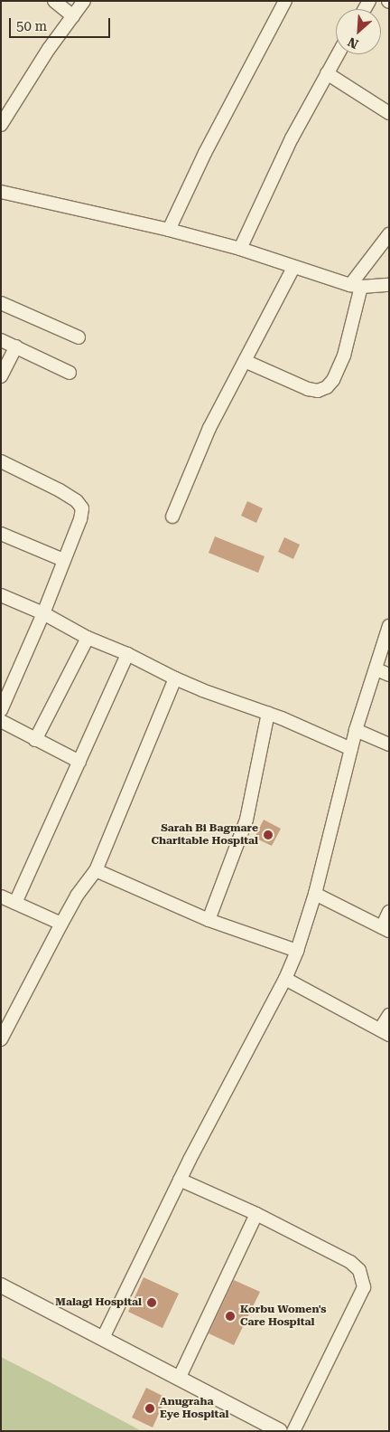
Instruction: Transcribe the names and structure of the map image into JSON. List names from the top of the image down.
{
  "places": [
    "Sarah Bi Bagmare Charitable Hospital",
    "Malagi Hospital",
    "Korbu Women's Care Hospital",
    "Anugraha Eye Hospital"
  ],
  "scale_bar": "50 m",
  "north": "bottom left"
}
